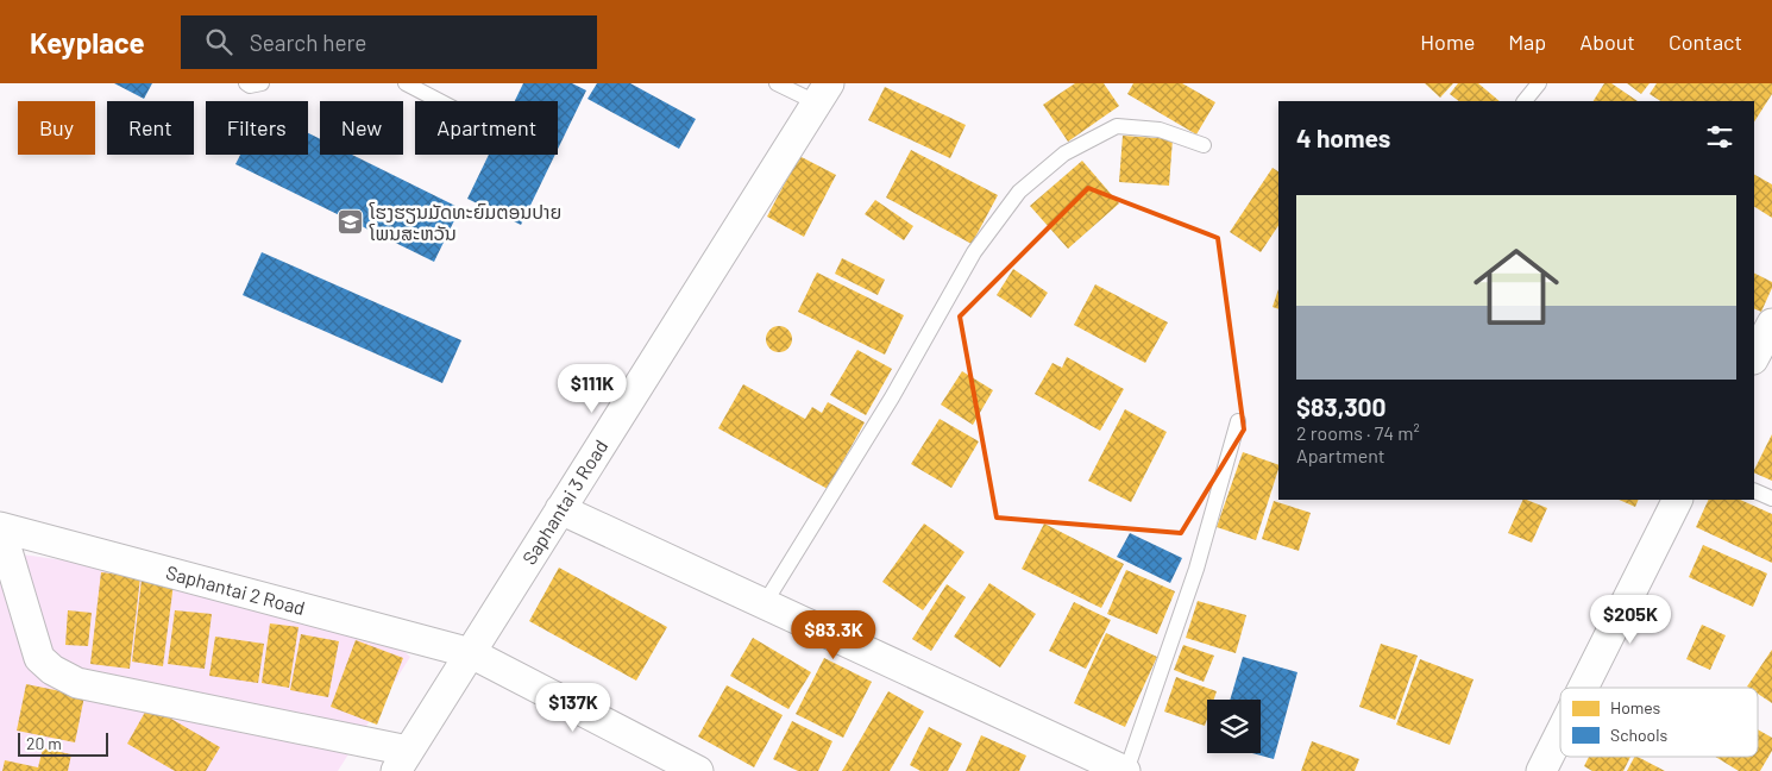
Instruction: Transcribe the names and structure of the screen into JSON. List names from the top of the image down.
{
  "streets": {
    "street": ["Saphantai 3 Road", "Saphantai 2 Road"]
  },
  "crossings": [
    ["Saphantai 3 Road", "Saphantai 2 Road"]
  ],
  "places": {
    "school or university": ["ໂຮງຮຽນມັດທະຍົມຕອນປາຍ ໂພນສະຫວັນ"]
  },
  "legend": ["Homes", "Schools"],
  "scale_bar": "20 m",
  "page": {
    "header": "Keyplace",
    "search": "Search here",
    "nav": [
      "Home",
      "Map",
      "About",
      "Contact"
    ],
    "chip": [
      "Buy",
      "Rent",
      "Filters",
      "New",
      "Apartment"
    ],
    "heading": "4 homes",
    "list": [
      {
        "name": "$83,300",
        "note": "2 rooms · 74 m² · Apartment"
      }
    ],
    "price": [
      "$111K",
      "$205K",
      "$83.3K",
      "$137K"
    ],
    "scale": "20 m"
  }
}
